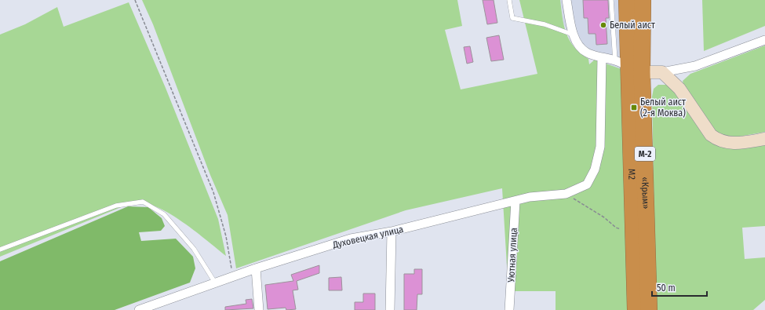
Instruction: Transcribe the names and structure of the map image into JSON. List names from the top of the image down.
{
  "streets": {
    "highway": ["М-2", "М2", "«Крым»"],
    "street": ["Духовецкая улица", "Уютная улица"]
  },
  "crossings": [
    ["М2", "«Крым»"],
    ["Духовецкая улица", "Уютная улица"]
  ],
  "places": {
    "other": ["Белый аист"],
    "transit": ["Белый аист (2-я Моква)"]
  },
  "scale_bar": "50 m"
}
